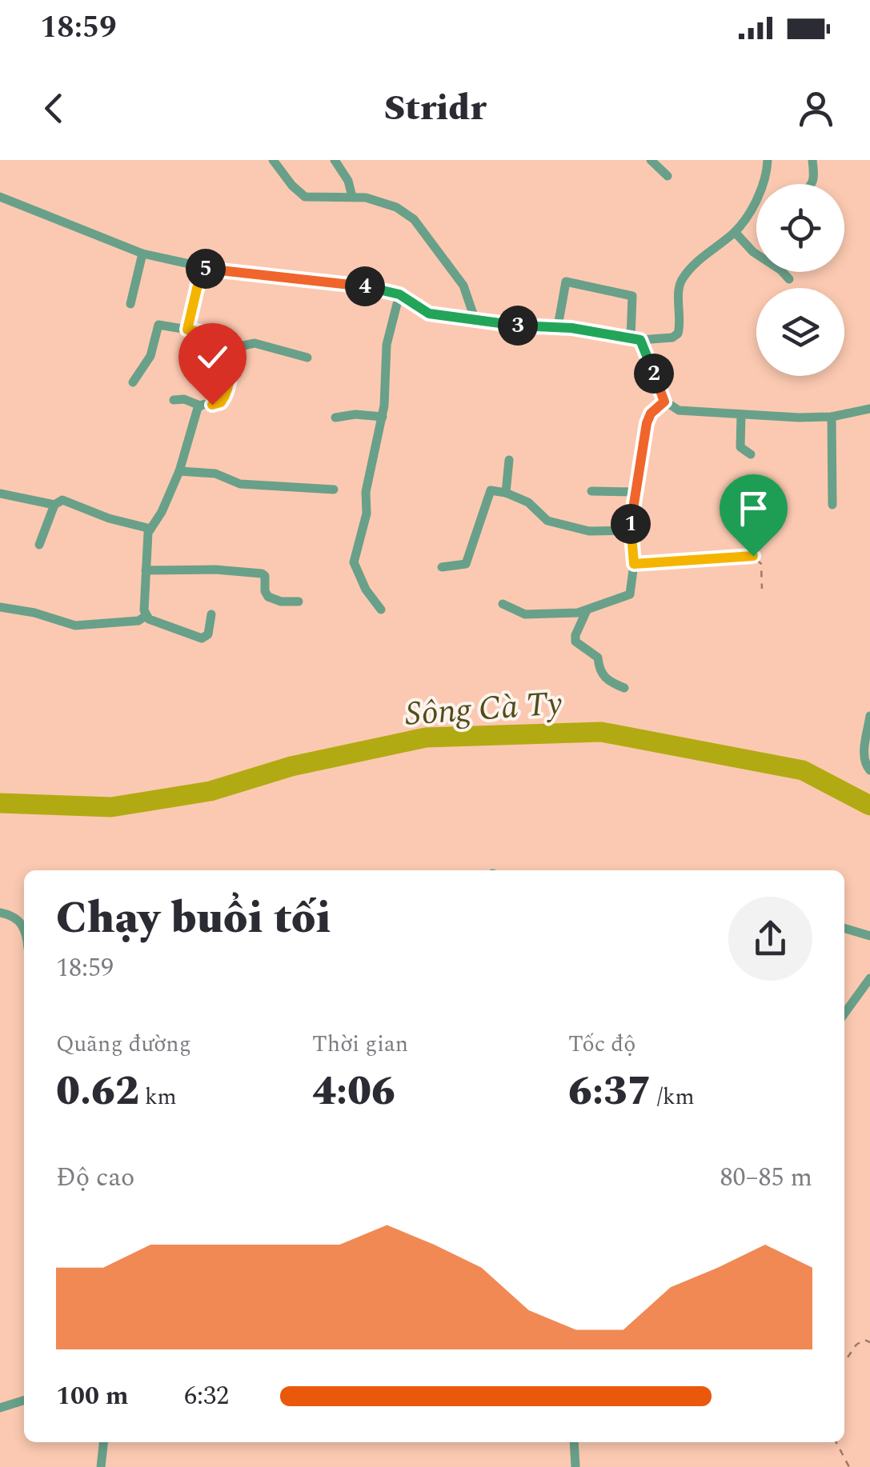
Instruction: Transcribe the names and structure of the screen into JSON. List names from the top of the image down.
{
  "water": ["Sông Cà Ty"],
  "page": {
    "status": "18:59",
    "header": "Stridr",
    "pins": [
      "5",
      "4",
      "3",
      "2",
      "1"
    ],
    "heading": ["Chạy buổi tối", "18:59"],
    "stats": [
      ["Quãng đường", "0.62 km"],
      ["Thời gian", "4:06"],
      ["Tốc độ", "6:37 /km"]
    ],
    "chart": ["Độ cao", "80–85 m"],
    "list": [
      {
        "name": "100 m",
        "note": "6:32"
      }
    ]
  }
}
